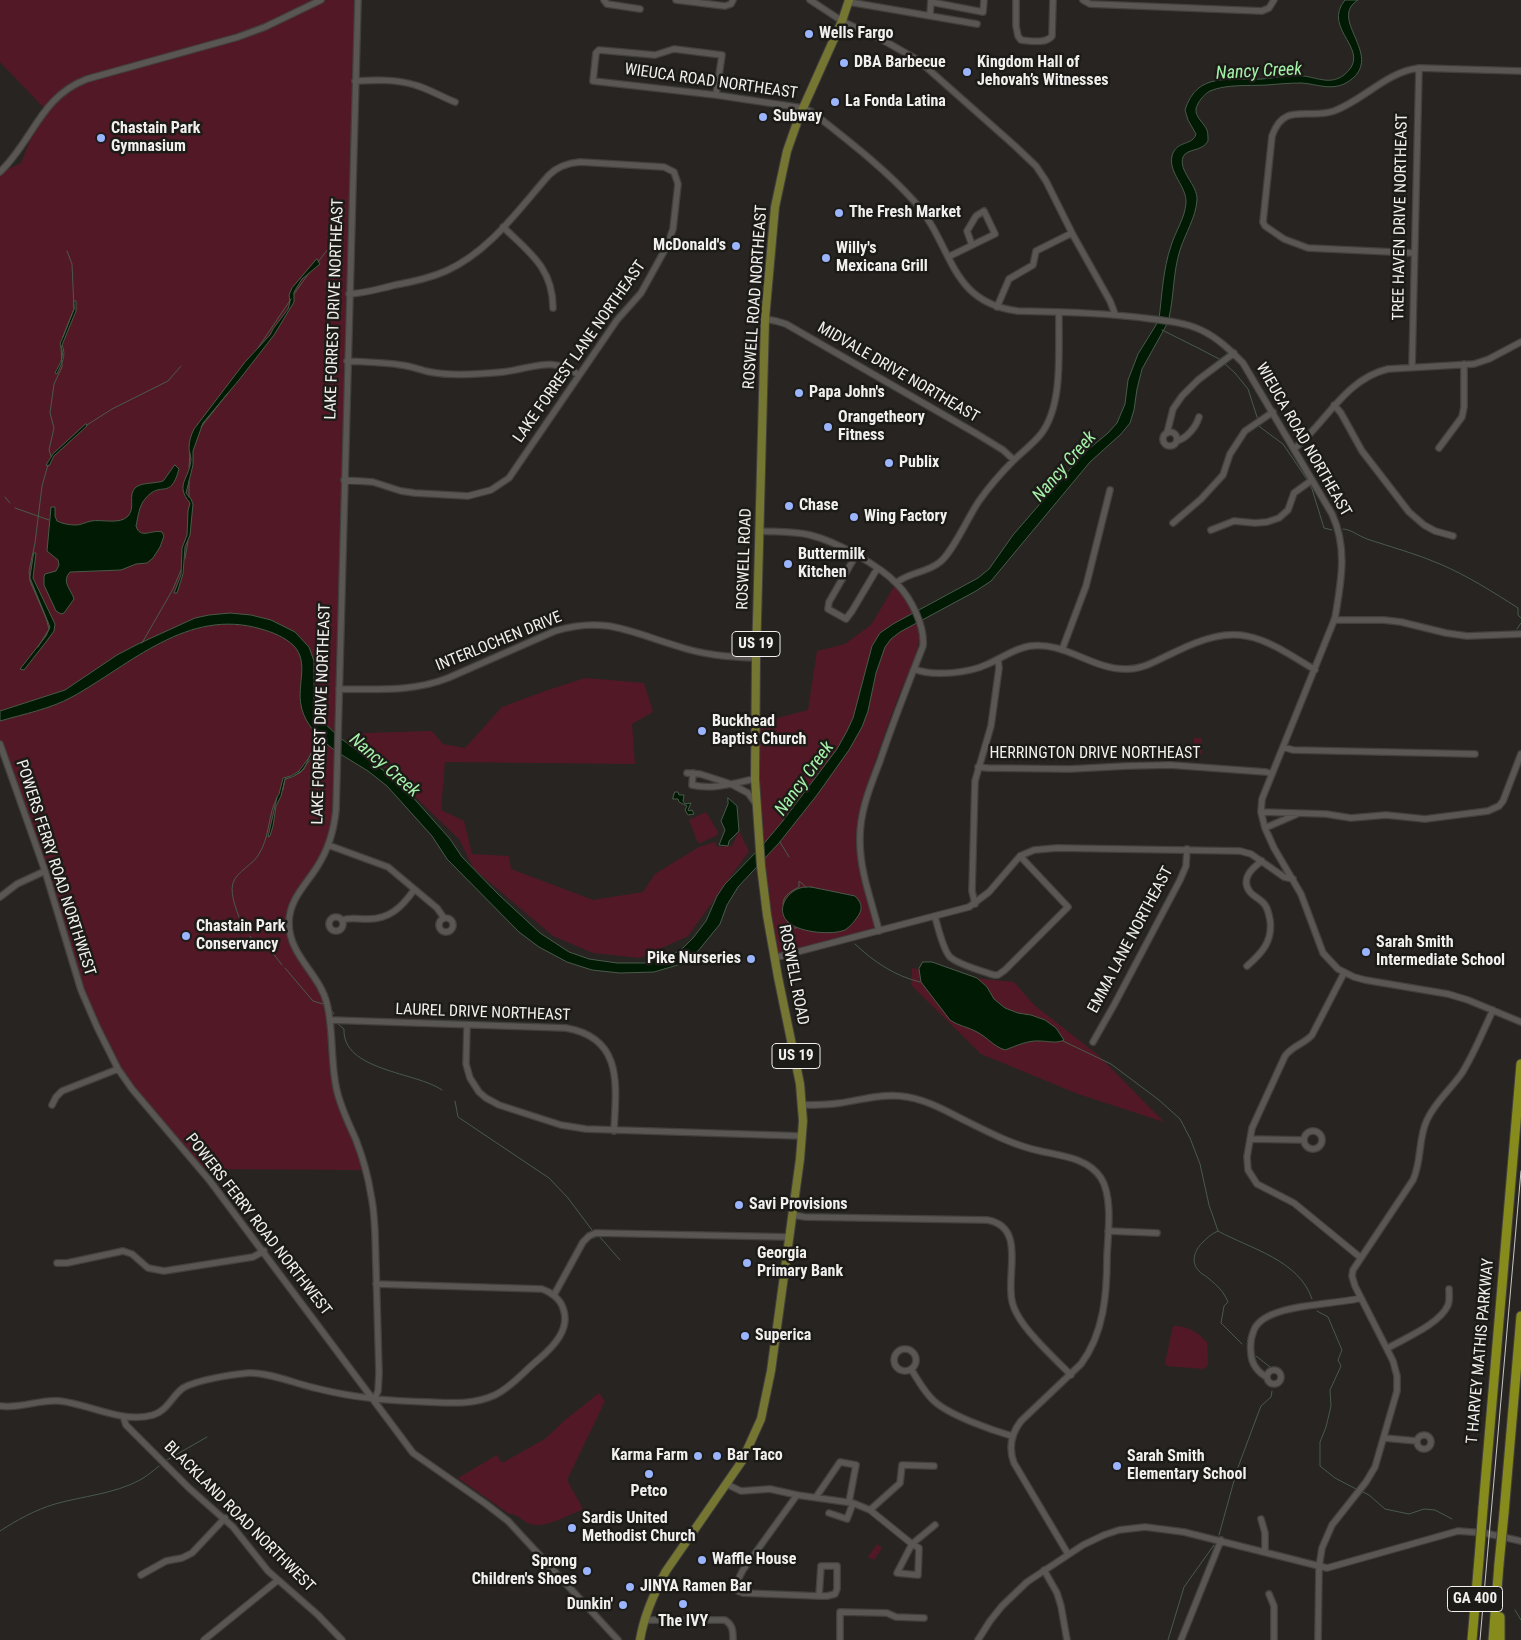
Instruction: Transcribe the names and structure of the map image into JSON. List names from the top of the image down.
{
  "streets": {
    "highway": ["T HARVEY MATHIS PARKWAY", "GA 400"],
    "main road": ["ROSWELL ROAD NORTHEAST", "ROSWELL ROAD", "US 19"],
    "street": [
      "WIEUCA ROAD NORTHEAST",
      "TREE HAVEN DRIVE NORTHEAST",
      "LAKE FORREST DRIVE NORTHEAST",
      "LAKE FORREST LANE NORTHEAST",
      "MIDVALE DRIVE NORTHEAST",
      "INTERLOCHEN DRIVE",
      "HERRINGTON DRIVE NORTHEAST",
      "POWERS FERRY ROAD NORTHWEST",
      "EMMA LANE NORTHEAST",
      "LAUREL DRIVE NORTHEAST",
      "BLACKLAND ROAD NORTHWEST"
    ]
  },
  "crossings": [
    ["WIEUCA ROAD NORTHEAST", "ROSWELL ROAD NORTHEAST"],
    ["WIEUCA ROAD NORTHEAST", "HERRINGTON DRIVE NORTHEAST"],
    ["ROSWELL ROAD NORTHEAST", "MIDVALE DRIVE NORTHEAST"],
    ["ROSWELL ROAD NORTHEAST", "ROSWELL ROAD"],
    ["LAKE FORREST DRIVE NORTHEAST", "LAKE FORREST LANE NORTHEAST"],
    ["LAKE FORREST DRIVE NORTHEAST", "INTERLOCHEN DRIVE"],
    ["LAKE FORREST DRIVE NORTHEAST", "POWERS FERRY ROAD NORTHWEST"],
    ["LAKE FORREST DRIVE NORTHEAST", "LAUREL DRIVE NORTHEAST"],
    ["ROSWELL ROAD", "INTERLOCHEN DRIVE"]
  ],
  "water": ["Nancy Creek"],
  "places": [
    "Wells Fargo",
    "DBA Barbecue",
    "Kingdom Hall of Jehovah’s Witnesses",
    "La Fonda Latina",
    "Subway",
    "Chastain Park Gymnasium",
    "The Fresh Market",
    "McDonald's",
    "Willy's Mexicana Grill",
    "Papa John's",
    "Orangetheory Fitness",
    "Publix",
    "Chase",
    "Wing Factory",
    "Buttermilk Kitchen",
    "Buckhead Baptist Church",
    "Chastain Park Conservancy",
    "Sarah Smith Intermediate School",
    "Pike Nurseries",
    "Savi Provisions",
    "Georgia Primary Bank",
    "Superica",
    "Karma Farm",
    "Bar Taco",
    "Sarah Smith Elementary School",
    "Petco",
    "Sardis United Methodist Church",
    "Waffle House",
    "Sprong Children's Shoes",
    "JINYA Ramen Bar",
    "The IVY",
    "Dunkin'"
  ]
}
